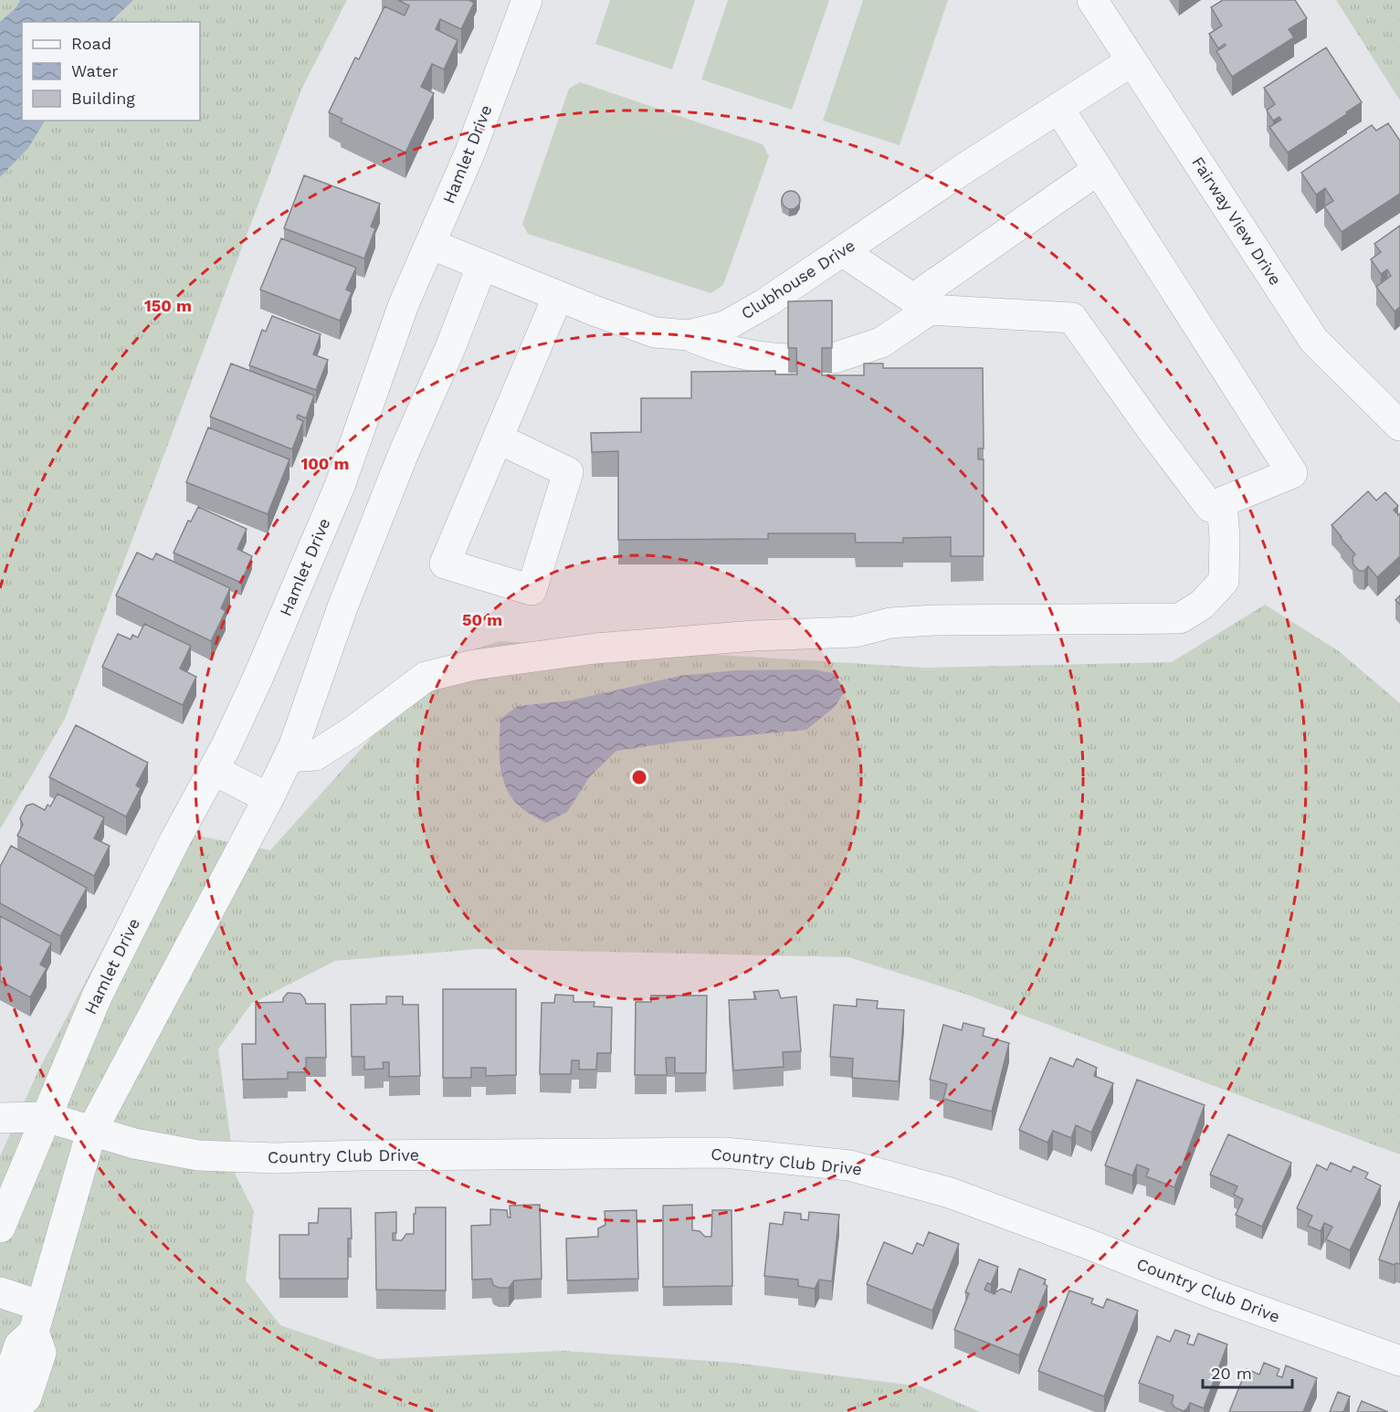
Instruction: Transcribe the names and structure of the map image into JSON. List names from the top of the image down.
{
  "streets": {
    "street": [
      "Hamlet Drive",
      "Fairway View Drive",
      "Clubhouse Drive",
      "Country Club Drive"
    ]
  },
  "crossings": [
    ["Hamlet Drive", "Clubhouse Drive"],
    ["Hamlet Drive", "Country Club Drive"],
    ["Fairway View Drive", "Clubhouse Drive"]
  ],
  "legend": ["Road", "Water", "Building"],
  "scale_bar": "20 m",
  "rings": ["150 m", "100 m", "50 m"]
}
